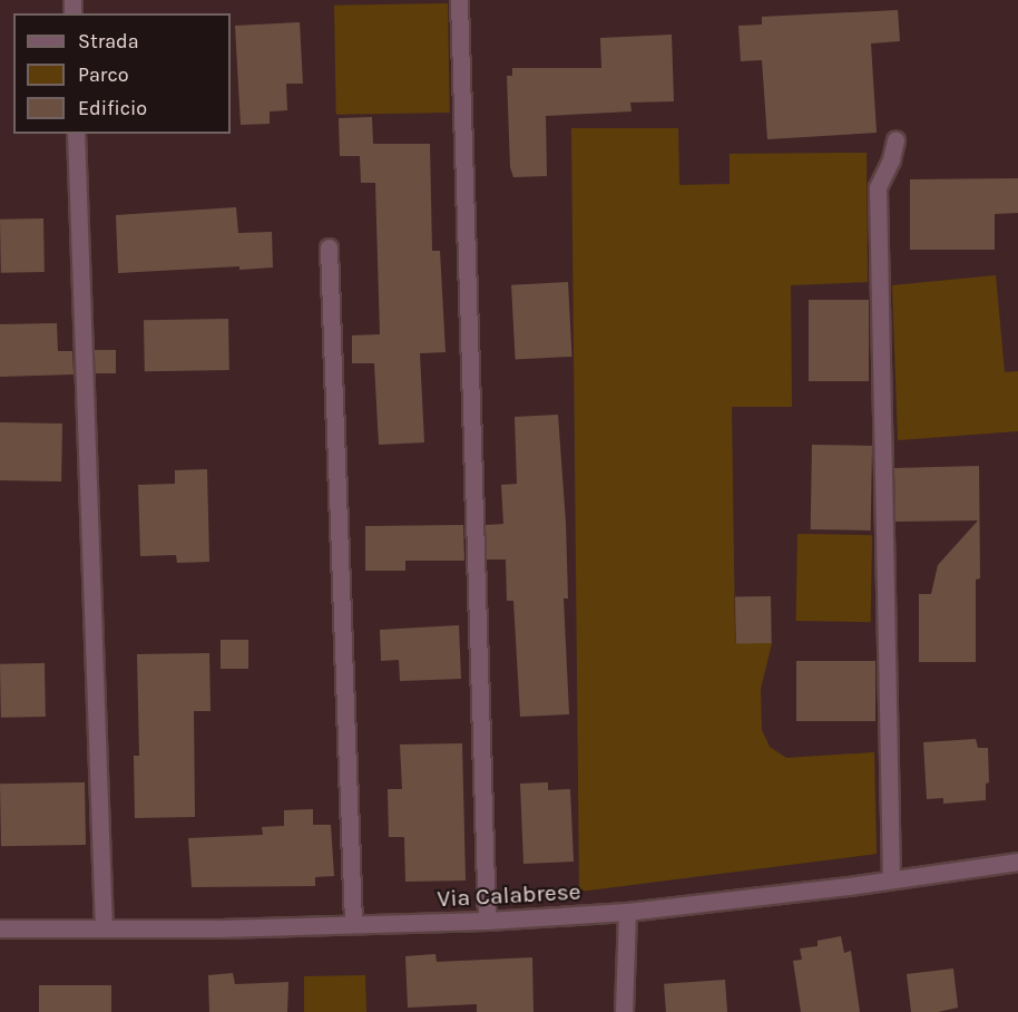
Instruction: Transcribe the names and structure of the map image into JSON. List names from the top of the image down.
{
  "streets": {
    "street": ["Via Calabrese"]
  },
  "legend": ["Strada", "Parco", "Edificio"]
}
